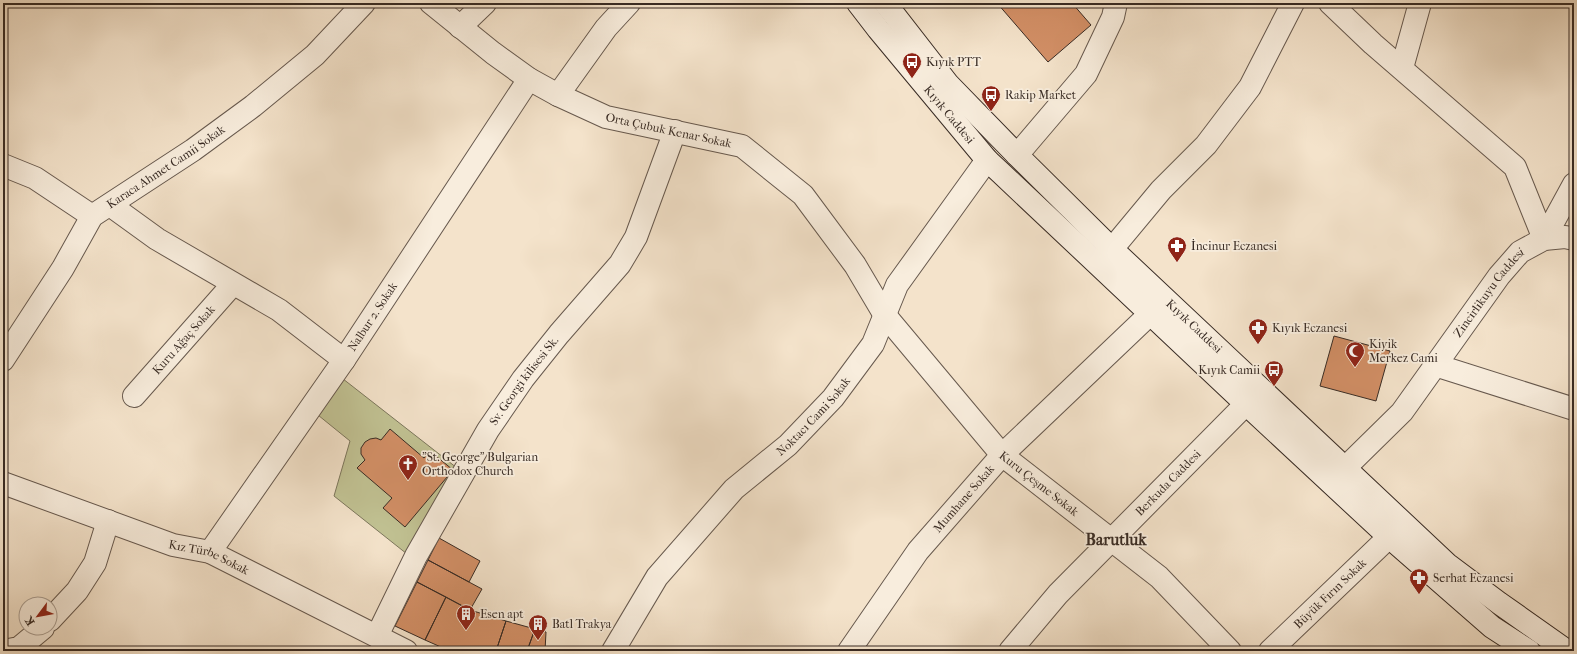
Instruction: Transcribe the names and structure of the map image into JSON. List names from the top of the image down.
{
  "streets": {
    "street": [
      "Kıyık Caddesi",
      "Orta Çubuk Kenar Sokak",
      "Karaca Ahmet Camii Sokak",
      "Zincirlikuyu Caddesi",
      "Nalbur 2. Sokak",
      "Kuru Ağaç Sokak",
      "Sv. Georgi kilisesi Sk.",
      "Noktacı Cami Sokak",
      "Kuru Çeşme Sokak",
      "Berkuda Caddesi",
      "Mumhane Sokak",
      "Kız Türbe Sokak",
      "Büyük Fırın Sokak"
    ]
  },
  "crossings": [
    ["Kıyık Caddesi", "Zincirlikuyu Caddesi"],
    ["Kıyık Caddesi", "Noktacı Cami Sokak"],
    ["Kıyık Caddesi", "Berkuda Caddesi"],
    ["Kıyık Caddesi", "Mumhane Sokak"],
    ["Kıyık Caddesi", "Büyük Fırın Sokak"],
    ["Orta Çubuk Kenar Sokak", "Nalbur 2. Sokak"],
    ["Orta Çubuk Kenar Sokak", "Sv. Georgi kilisesi Sk."],
    ["Orta Çubuk Kenar Sokak", "Noktacı Cami Sokak"],
    ["Orta Çubuk Kenar Sokak", "Kuru Çeşme Sokak"],
    ["Nalbur 2. Sokak", "Kız Türbe Sokak"],
    ["Sv. Georgi kilisesi Sk.", "Kız Türbe Sokak"],
    ["Noktacı Cami Sokak", "Kuru Çeşme Sokak"],
    ["Kuru Çeşme Sokak", "Berkuda Caddesi"],
    ["Kuru Çeşme Sokak", "Mumhane Sokak"]
  ],
  "districts": ["Barutluk"],
  "places": {
    "bus stop": ["Kıyık PTT", "Rakip Market", "Kıyık Camii"],
    "pharmacy": ["İncinur Eczanesi", "Kıyık Eczanesi", "Serhat Eczanesi"],
    "mosque": ["Kiyik Merkez Cami"],
    "church": ["\"St. George\" Bulgarian Orthodox Church"],
    "building": ["Esen apt", "Batl Trakya"]
  },
  "north": "bottom left"
}
